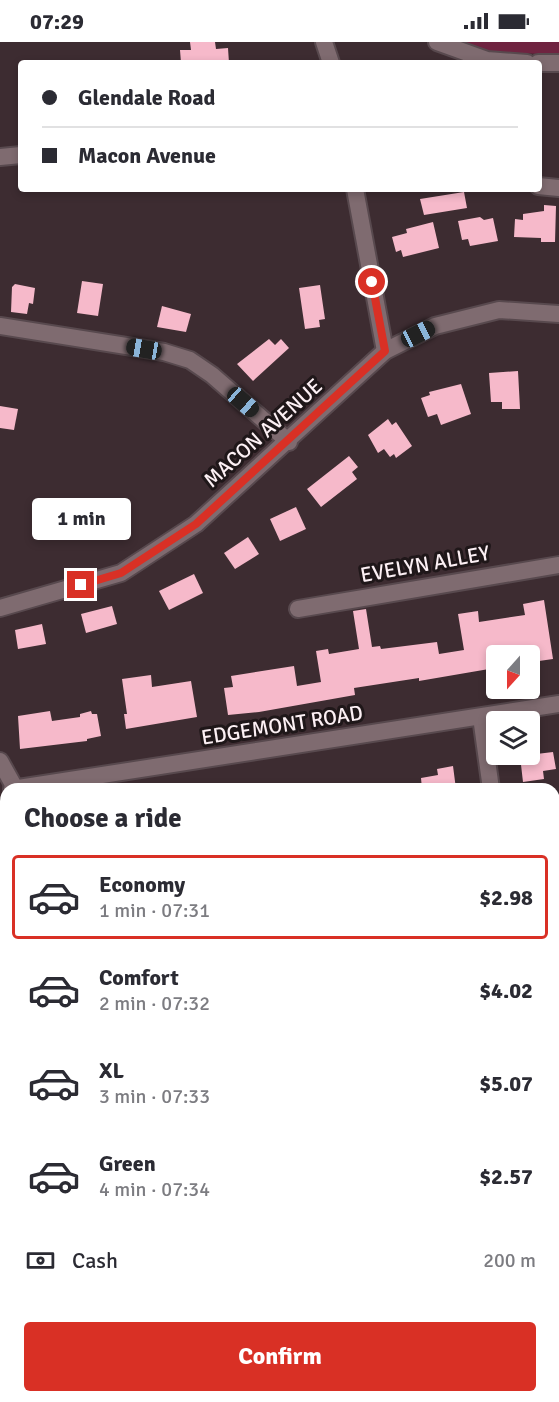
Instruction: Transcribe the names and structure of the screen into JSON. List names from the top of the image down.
{
  "streets": {
    "street": ["MACON AVENUE", "EVELYN ALLEY", "EDGEMONT ROAD"]
  },
  "north": "bottom",
  "page": {
    "status": "07:29",
    "banner": ["Glendale Road", "Macon Avenue"],
    "bubble": "1 min",
    "heading": "Choose a ride",
    "list": [
      {
        "name": "Economy",
        "note": "1 min · 07:31",
        "value": "$2.98"
      },
      {
        "name": "Comfort",
        "note": "2 min · 07:32",
        "value": "$4.02"
      },
      {
        "name": "XL",
        "note": "3 min · 07:33",
        "value": "$5.07"
      },
      {
        "name": "Green",
        "note": "4 min · 07:34",
        "value": "$2.57"
      }
    ],
    "pay": ["Cash", "200 m"],
    "buttons": "Confirm"
  }
}
